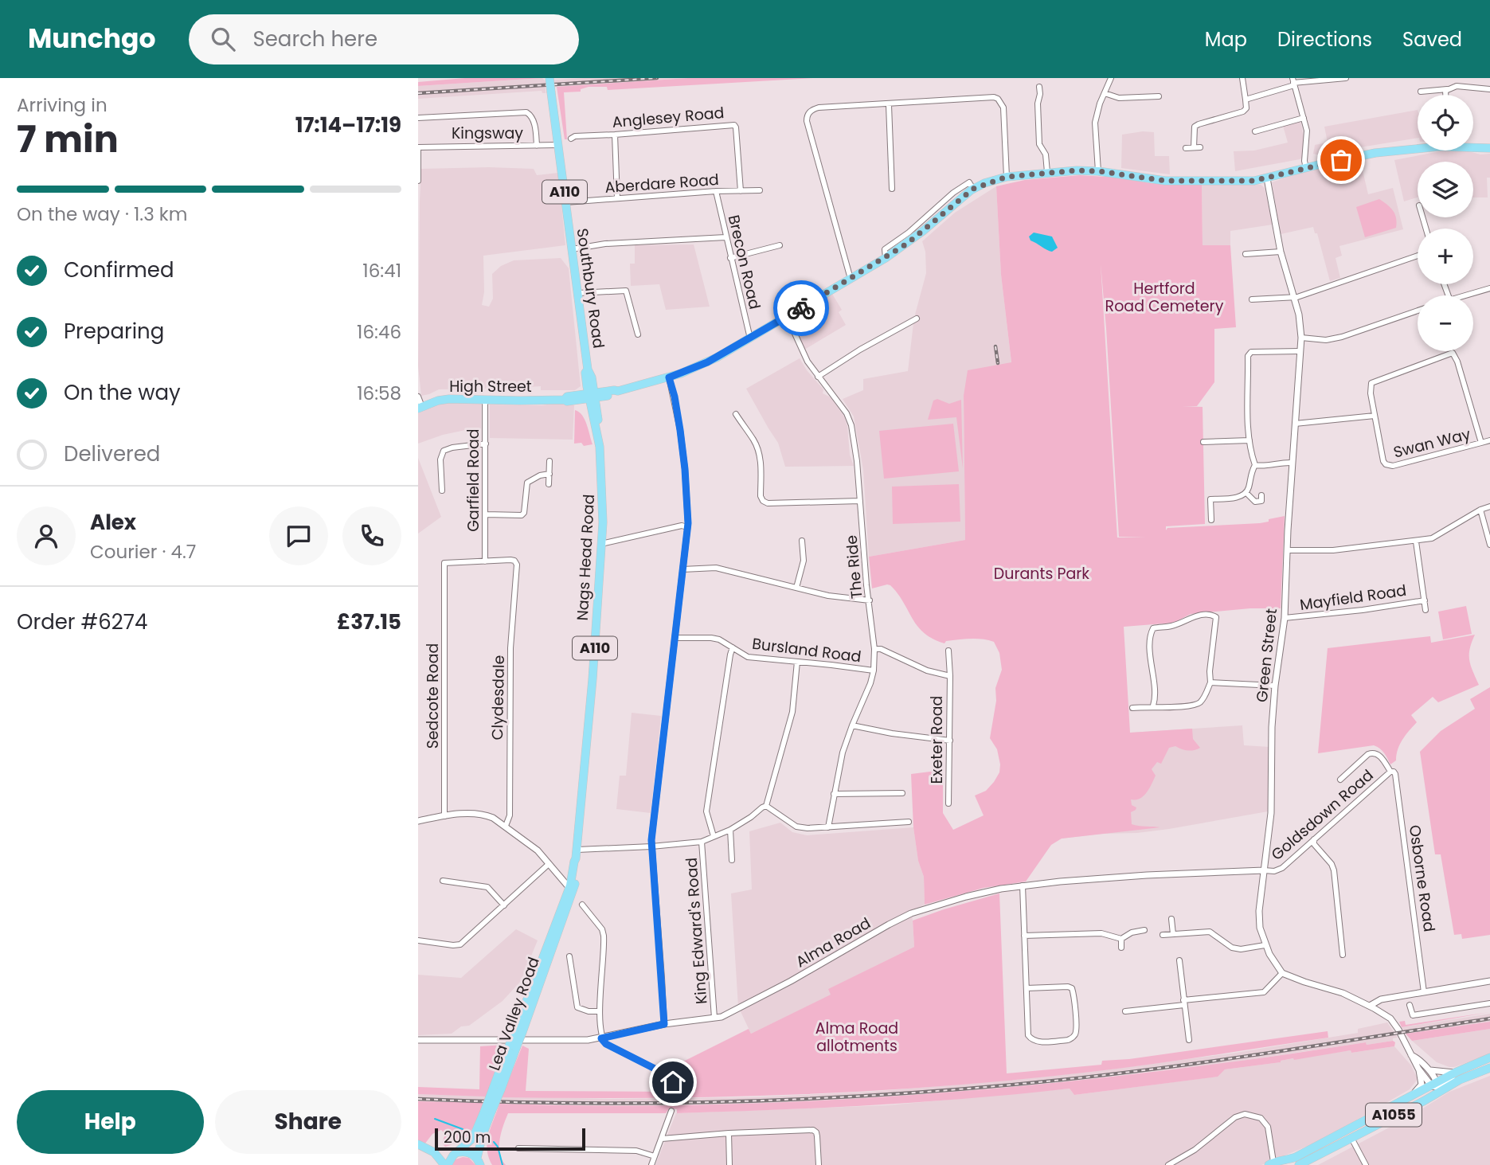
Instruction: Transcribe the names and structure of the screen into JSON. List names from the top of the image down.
{
  "streets": {
    "main road": [
      "A110",
      "Southbury Road",
      "High Street",
      "Nags Head Road",
      "Lea Valley Road",
      "A1055"
    ],
    "street": [
      "Anglesey Road",
      "Kingsway",
      "Aberdare Road",
      "Brecon Road",
      "Swan Way",
      "Garfield Road",
      "The Ride",
      "Mayfield Road",
      "Bursland Road",
      "Green Street",
      "Sedcote Road",
      "Clydesdale",
      "Exeter Road",
      "Goldsdown Road",
      "Osborne Road",
      "King Edward's Road",
      "Alma Road"
    ]
  },
  "crossings": [
    ["Anglesey Road", "Aberdare Road"],
    ["Kingsway", "Southbury Road"],
    ["Aberdare Road", "Brecon Road"],
    ["Aberdare Road", "Southbury Road"],
    ["Brecon Road", "High Street"],
    ["Southbury Road", "High Street"],
    ["Southbury Road", "Nags Head Road"],
    ["High Street", "Garfield Road"],
    ["High Street", "Nags Head Road"],
    ["High Street", "The Ride"],
    ["Garfield Road", "Sedcote Road"],
    ["Garfield Road", "Clydesdale"],
    ["Nags Head Road", "Lea Valley Road"],
    ["The Ride", "Bursland Road"],
    ["The Ride", "Exeter Road"],
    ["Mayfield Road", "Green Street"],
    ["Green Street", "Goldsdown Road"],
    ["Green Street", "Alma Road"],
    ["Sedcote Road", "Clydesdale"],
    ["Goldsdown Road", "Osborne Road"],
    ["Goldsdown Road", "Alma Road"],
    ["King Edward's Road", "Alma Road"]
  ],
  "parks": ["Hertford Road Cemetery", "Durants Park", "Alma Road allotments"],
  "scale_bar": "200 m",
  "page": {
    "header": "Munchgo",
    "search": "Search here",
    "nav": ["Map", "Directions", "Saved"],
    "heading": ["7 min", "Arriving in", "17:14–17:19"],
    "panel": [
      "Alex",
      "Courier · 4.7",
      "Order #6274",
      "£37.15"
    ],
    "map_buttons": ["+", "−"],
    "bar": "On the way · 1.3 km",
    "list": [
      ["Confirmed", "16:41"],
      ["Preparing", "16:46"],
      ["On the way", "16:58"],
      "Delivered"
    ],
    "buttons": ["Help", "Share"],
    "scale": "200 m"
  }
}
